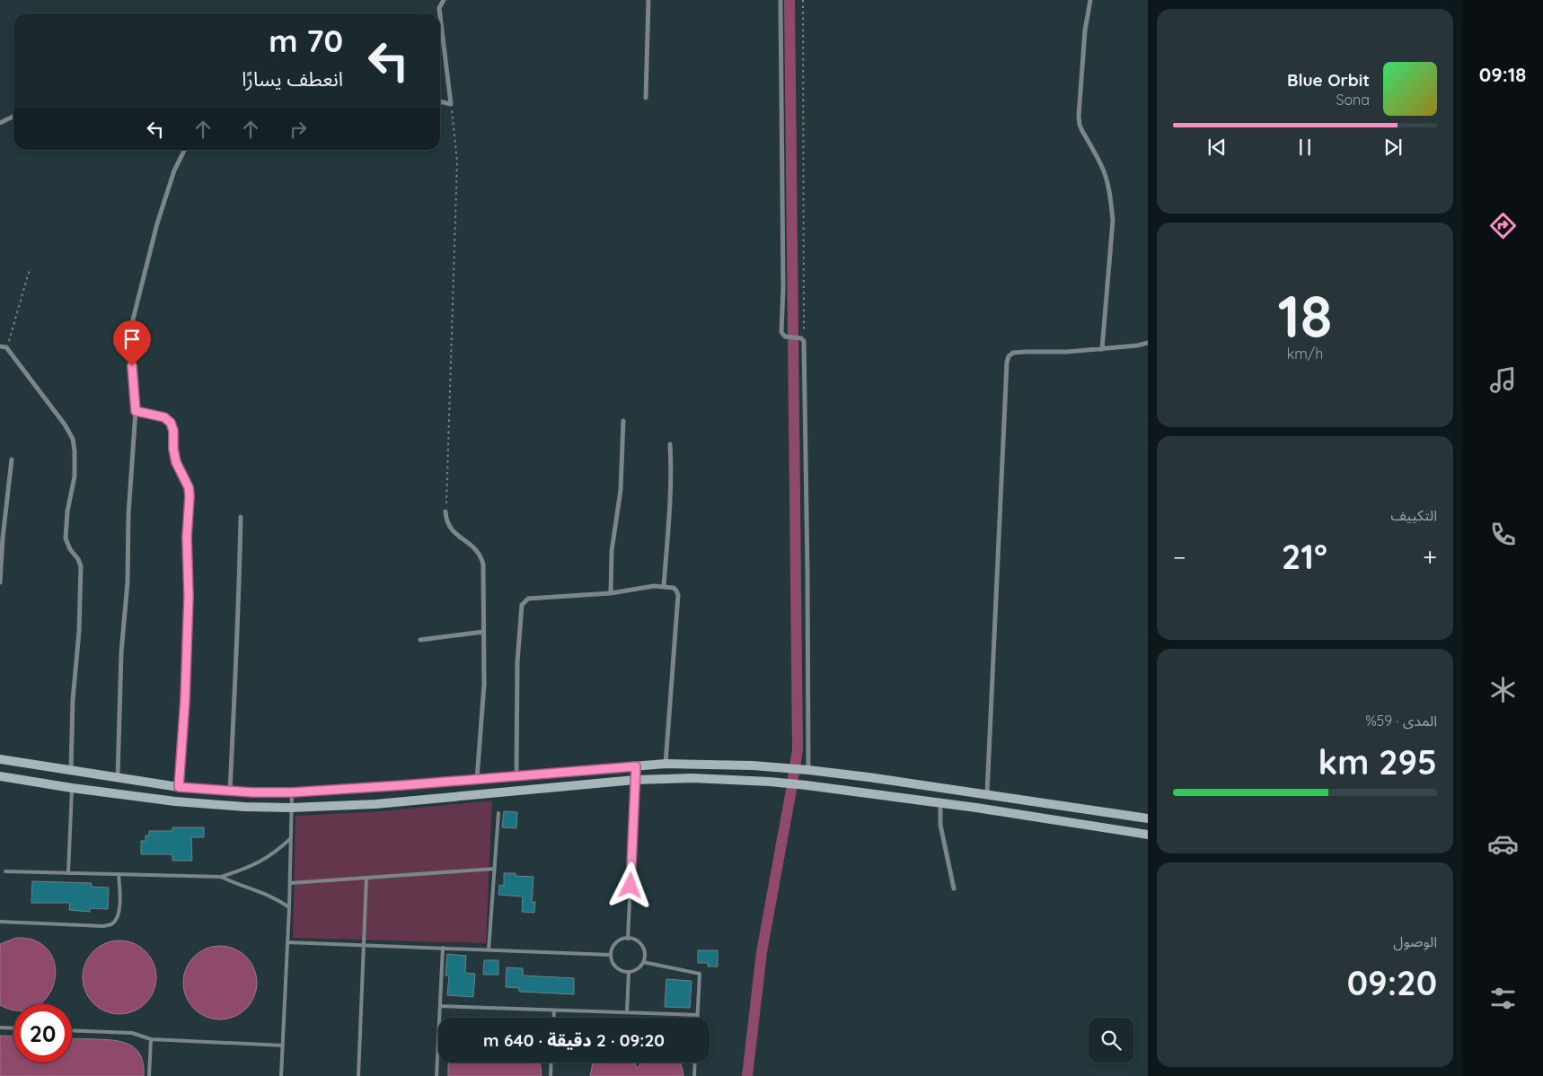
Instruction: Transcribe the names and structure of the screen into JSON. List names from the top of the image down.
{
  "page": {
    "tabs": "09:18",
    "turn": ["70 m", "انعطف يسارًا"],
    "song": ["Blue Orbit", "Sona"],
    "tile": [
      ["18", "km/h"],
      "التكييف",
      ["المدى · 59%", "295 km"],
      ["الوصول", "09:20"]
    ],
    "heat": ["−", "21°", "+"],
    "limit": "20",
    "trip": "09:20 · 2 دقيقة · 640 m"
  }
}
